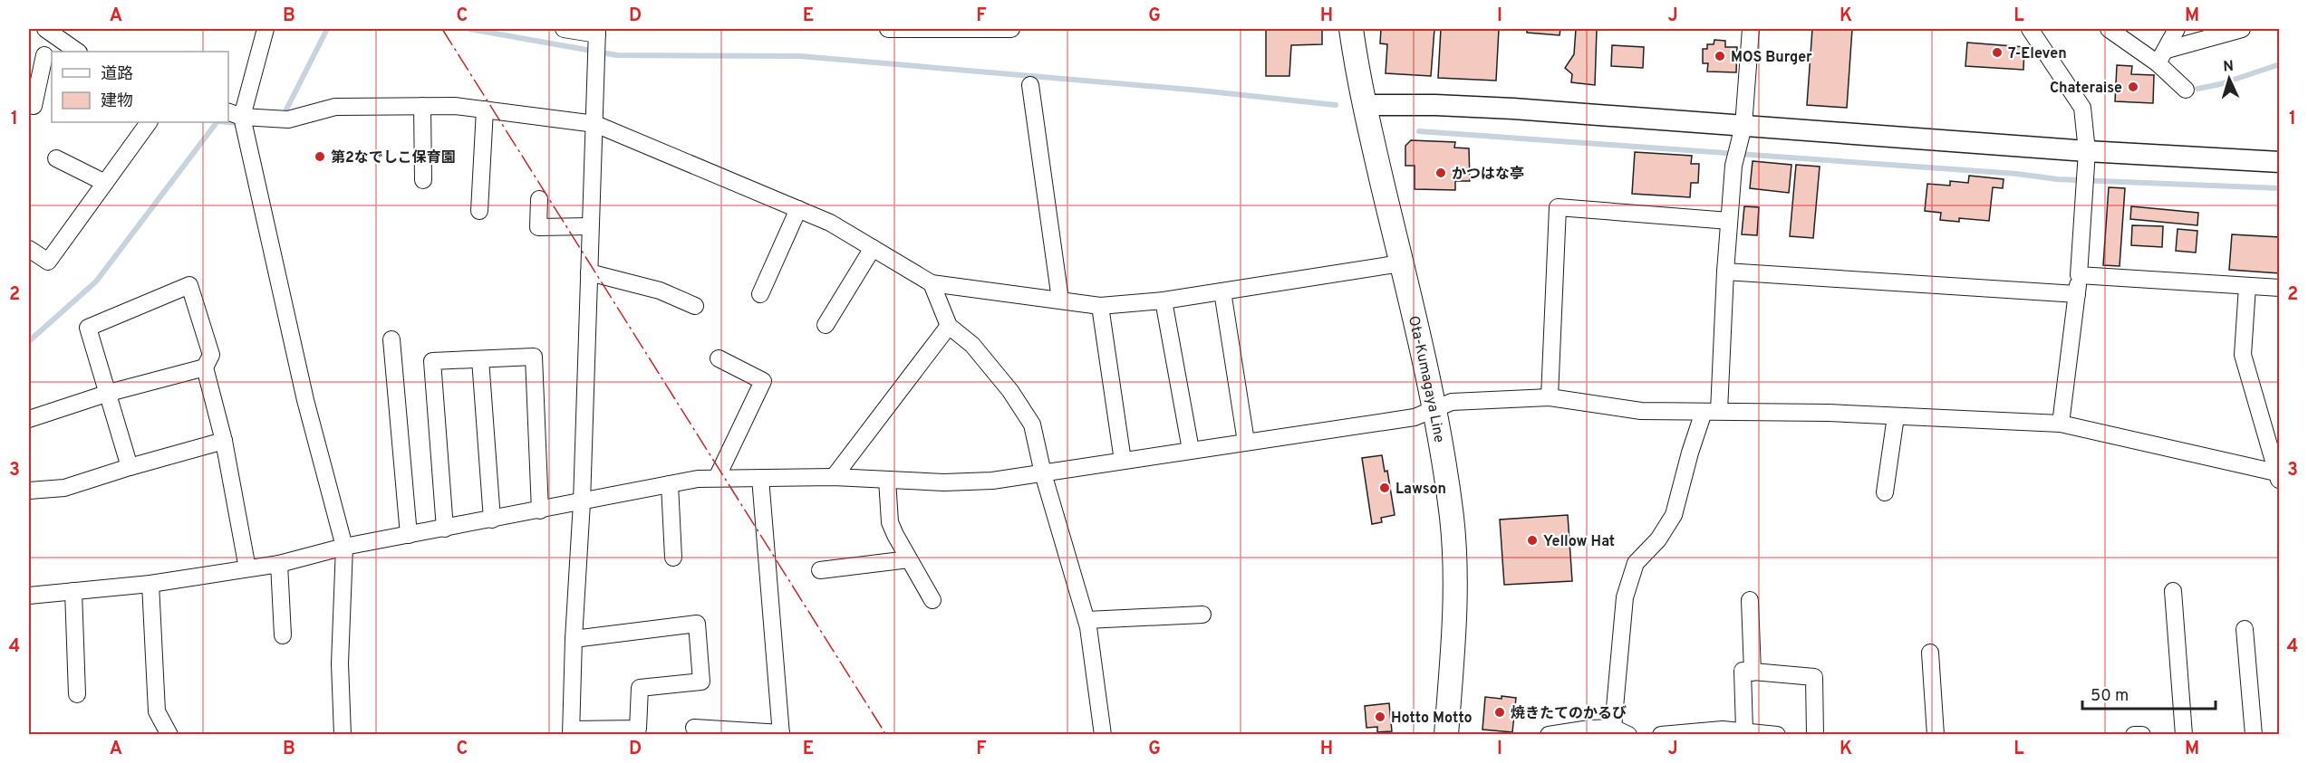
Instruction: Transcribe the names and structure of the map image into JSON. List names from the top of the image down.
{
  "streets": {
    "main road": ["Ota-Kumagaya Line"]
  },
  "places": [
    "7-Eleven",
    "MOS Burger",
    "Chateraise",
    "第2なでしこ保育園",
    "かつはな亭",
    "Lawson",
    "Yellow Hat",
    "焼きたてのかるび",
    "Hotto Motto"
  ],
  "legend": ["道路", "建物"],
  "scale_bar": "50 m",
  "north": "top",
  "grid": {
    "columns": [
      "A",
      "B",
      "C",
      "D",
      "E",
      "F",
      "G",
      "H",
      "I",
      "J",
      "K",
      "L",
      "M"
    ],
    "rows": [
      "1",
      "2",
      "3",
      "4"
    ]
  }
}
